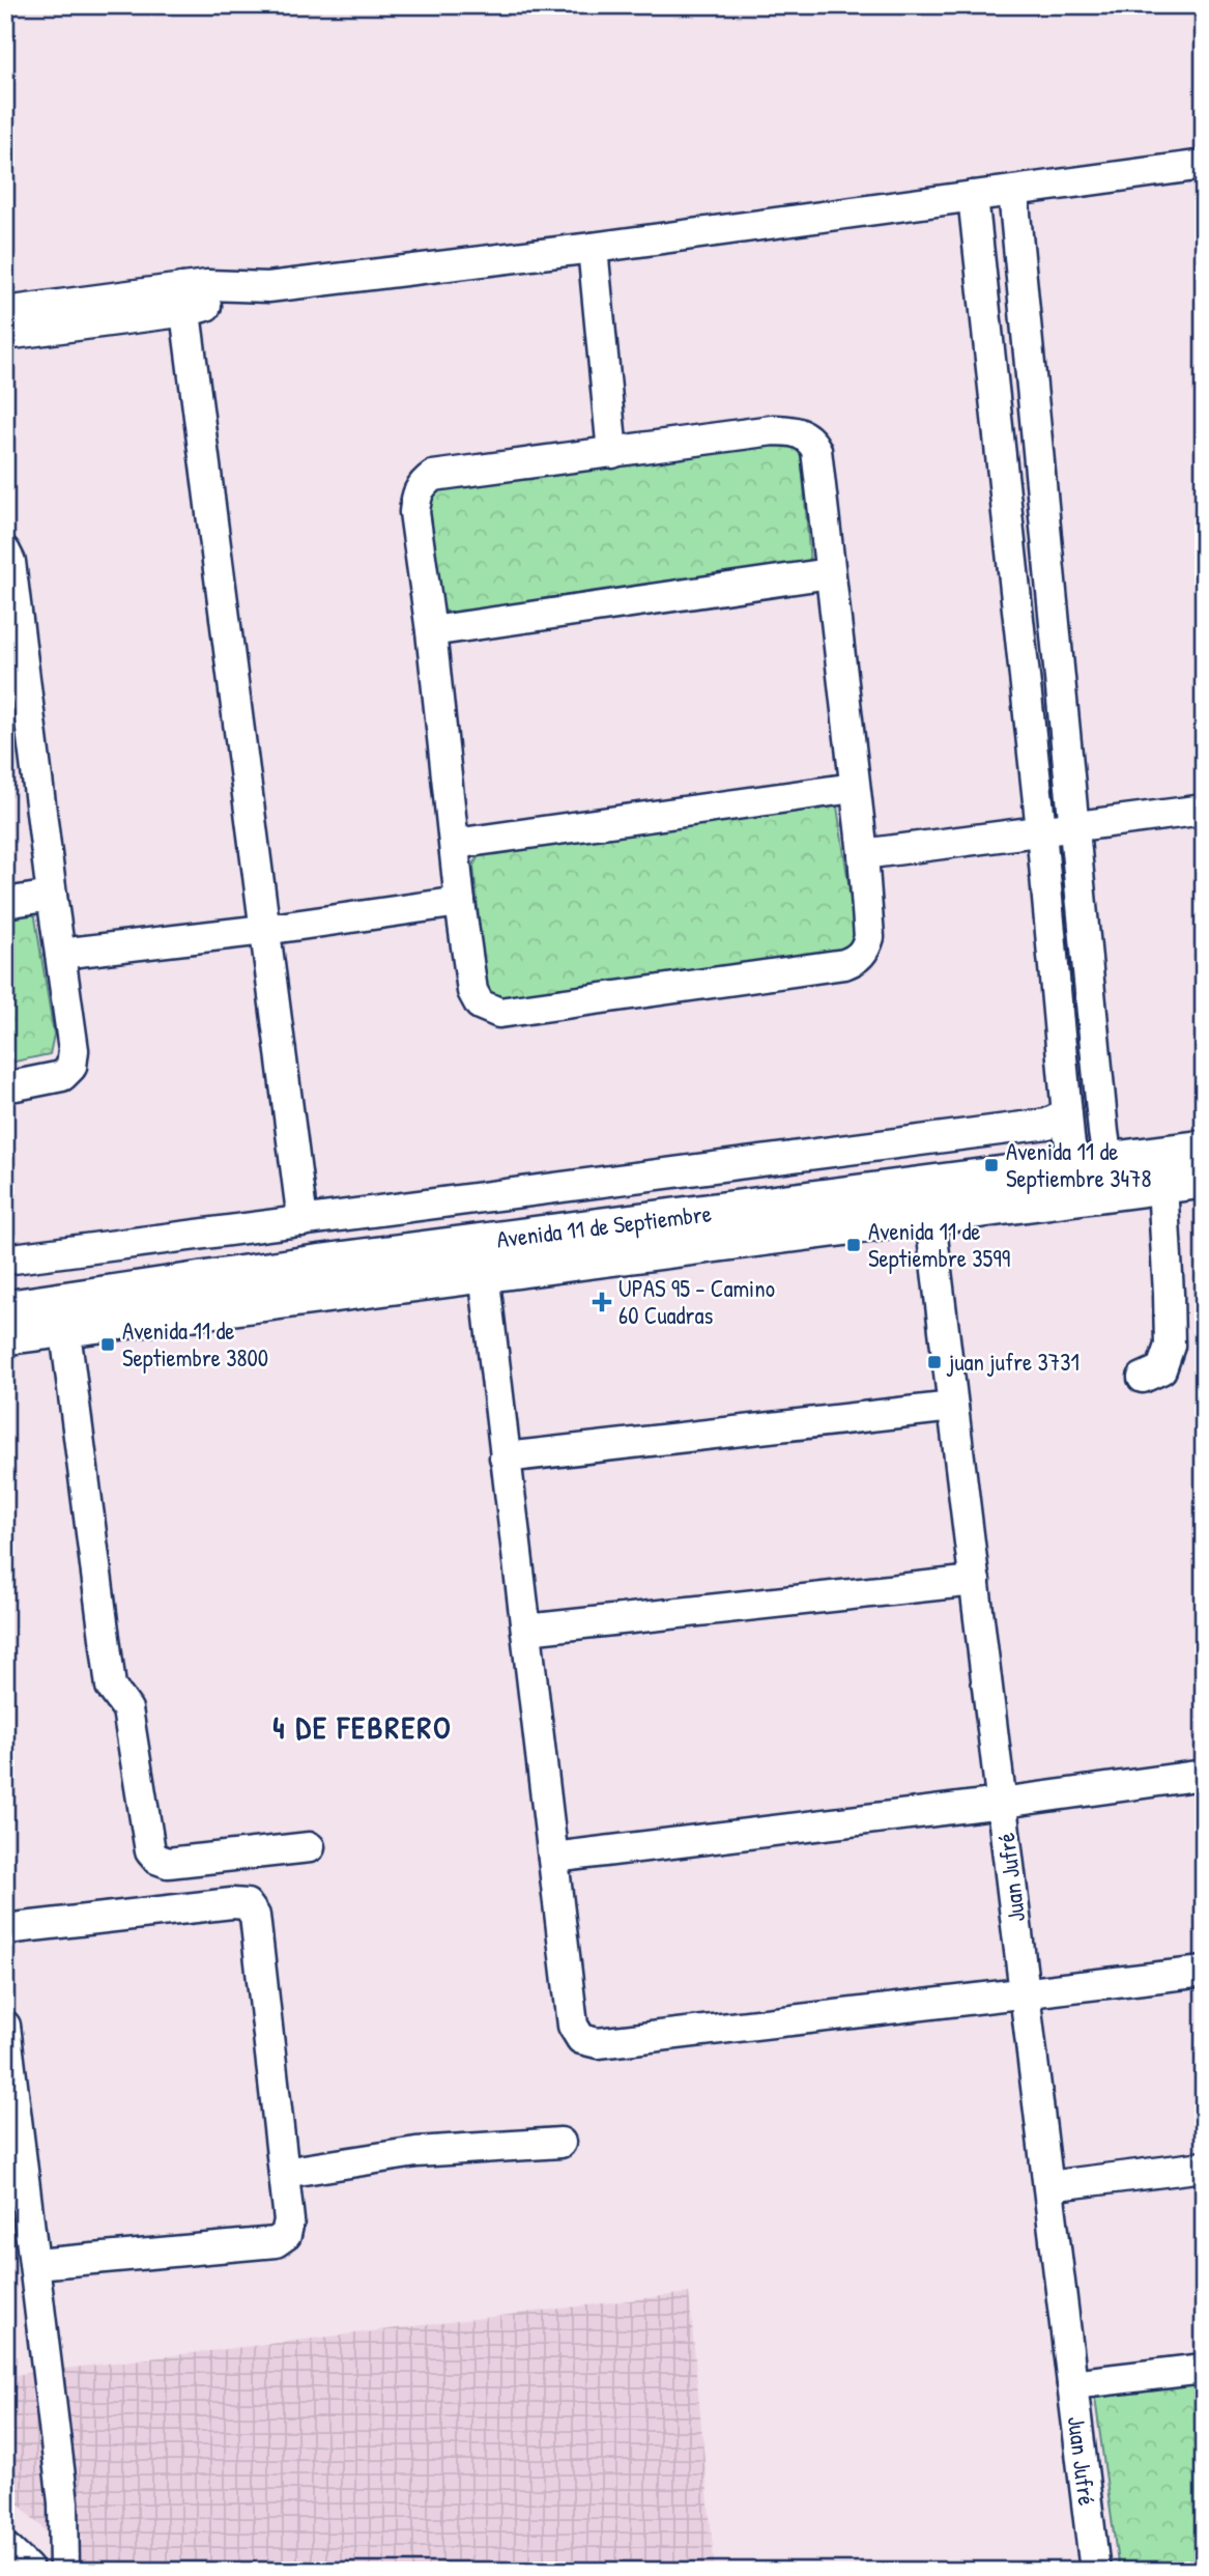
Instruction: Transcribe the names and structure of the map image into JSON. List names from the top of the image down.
{
  "streets": {
    "main road": ["Avenida 11 de Septiembre"],
    "street": ["Juan Jufré"]
  },
  "crossings": [
    ["Avenida 11 de Septiembre", "Juan Jufré"]
  ],
  "districts": ["4 DE FEBRERO"],
  "places": {
    "transit": [
      "Avenida 11 de Septiembre 3478",
      "Avenida 11 de Septiembre 3599",
      "Avenida 11 de Septiembre 3800",
      "juan jufre 3731"
    ],
    "health": ["UPAS 95 - Camino 60 Cuadras"]
  }
}
